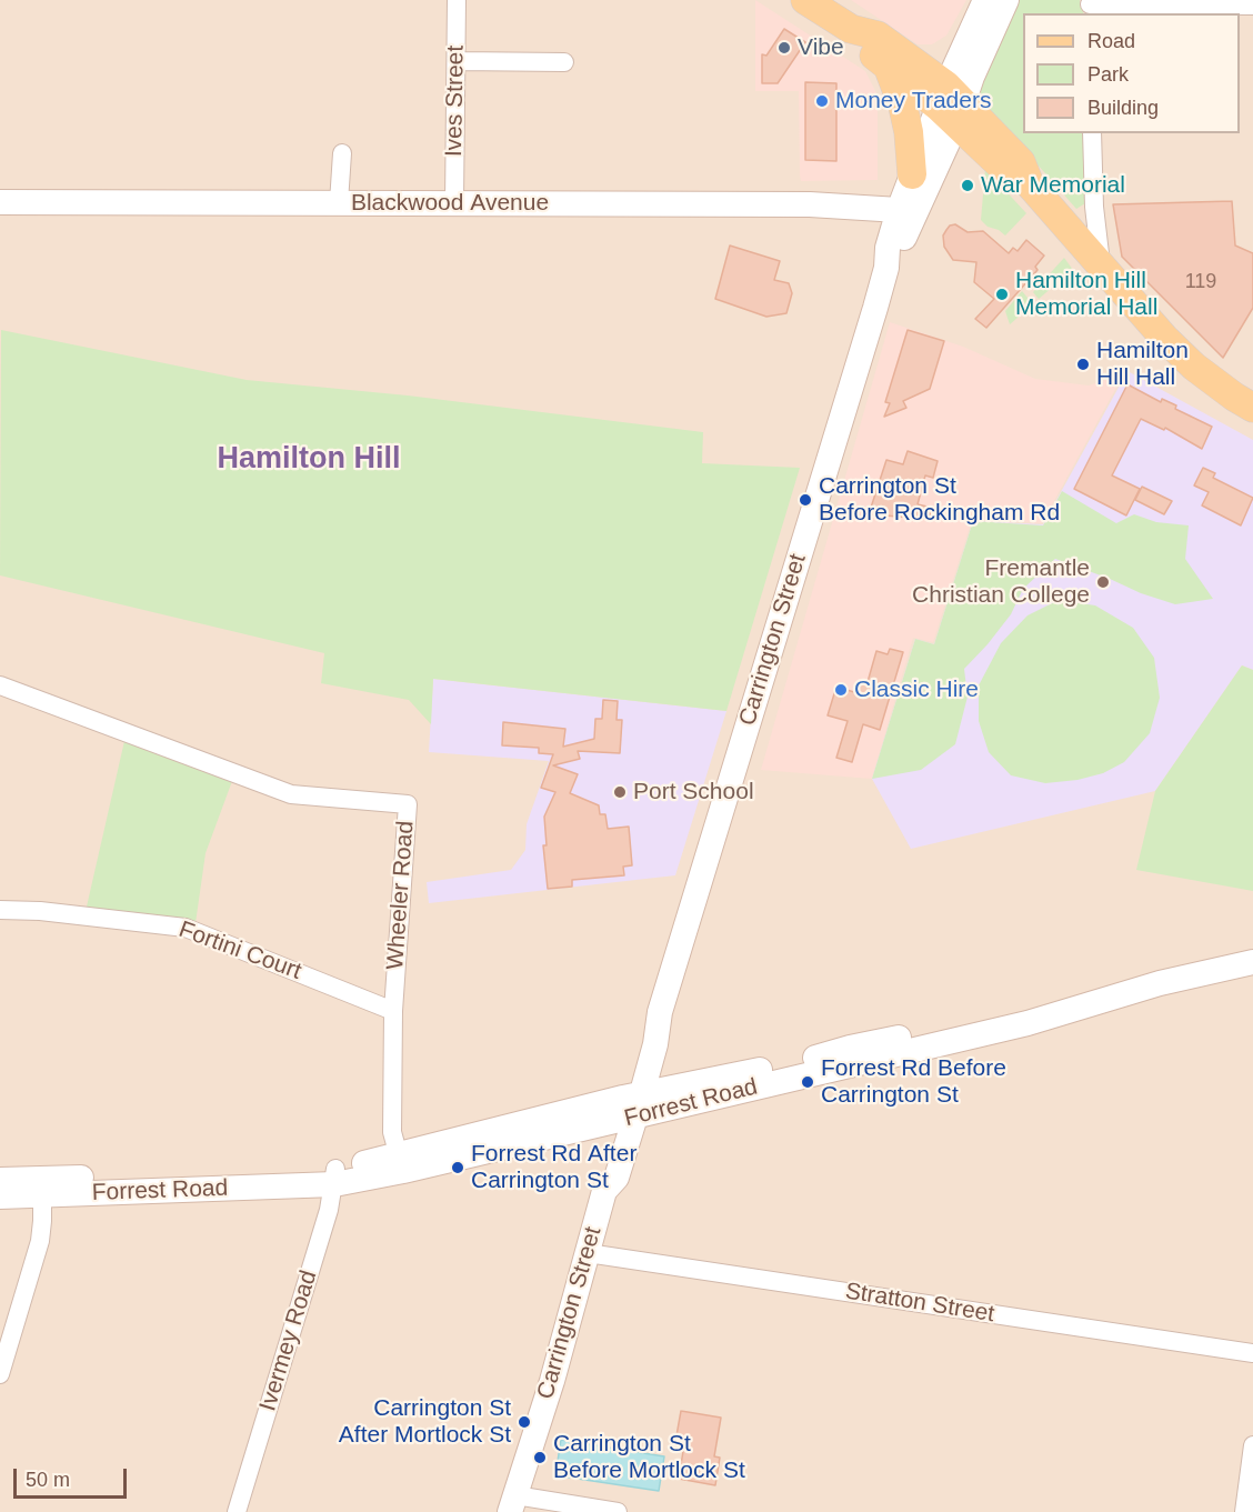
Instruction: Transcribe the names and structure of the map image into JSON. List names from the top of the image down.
{
  "streets": {
    "main road": ["Blackwood Avenue", "Carrington Street", "Forrest Road"],
    "street": [
      "Ives Street",
      "Wheeler Road",
      "Fortini Court",
      "Stratton Street",
      "Ivermey Road"
    ]
  },
  "crossings": [
    ["Ives Street", "Blackwood Avenue"],
    ["Blackwood Avenue", "Carrington Street"],
    ["Carrington Street", "Forrest Road"],
    ["Carrington Street", "Stratton Street"],
    ["Wheeler Road", "Fortini Court"],
    ["Wheeler Road", "Forrest Road"],
    ["Forrest Road", "Ivermey Road"]
  ],
  "districts": ["Hamilton Hill"],
  "places": [
    "Vibe",
    "Money Traders",
    "War Memorial",
    "Hamilton Hill Memorial Hall",
    "Hamilton Hill Hall",
    "Carrington St Before Rockingham Rd",
    "Fremantle Christian College",
    "Classic Hire",
    "Port School",
    "Forrest Rd Before Carrington St",
    "Forrest Rd After Carrington St",
    "Carrington St After Mortlock St",
    "Carrington St Before Mortlock St"
  ],
  "house_numbers": ["119"],
  "legend": ["Road", "Park", "Building"],
  "scale_bar": "50 m"
}
